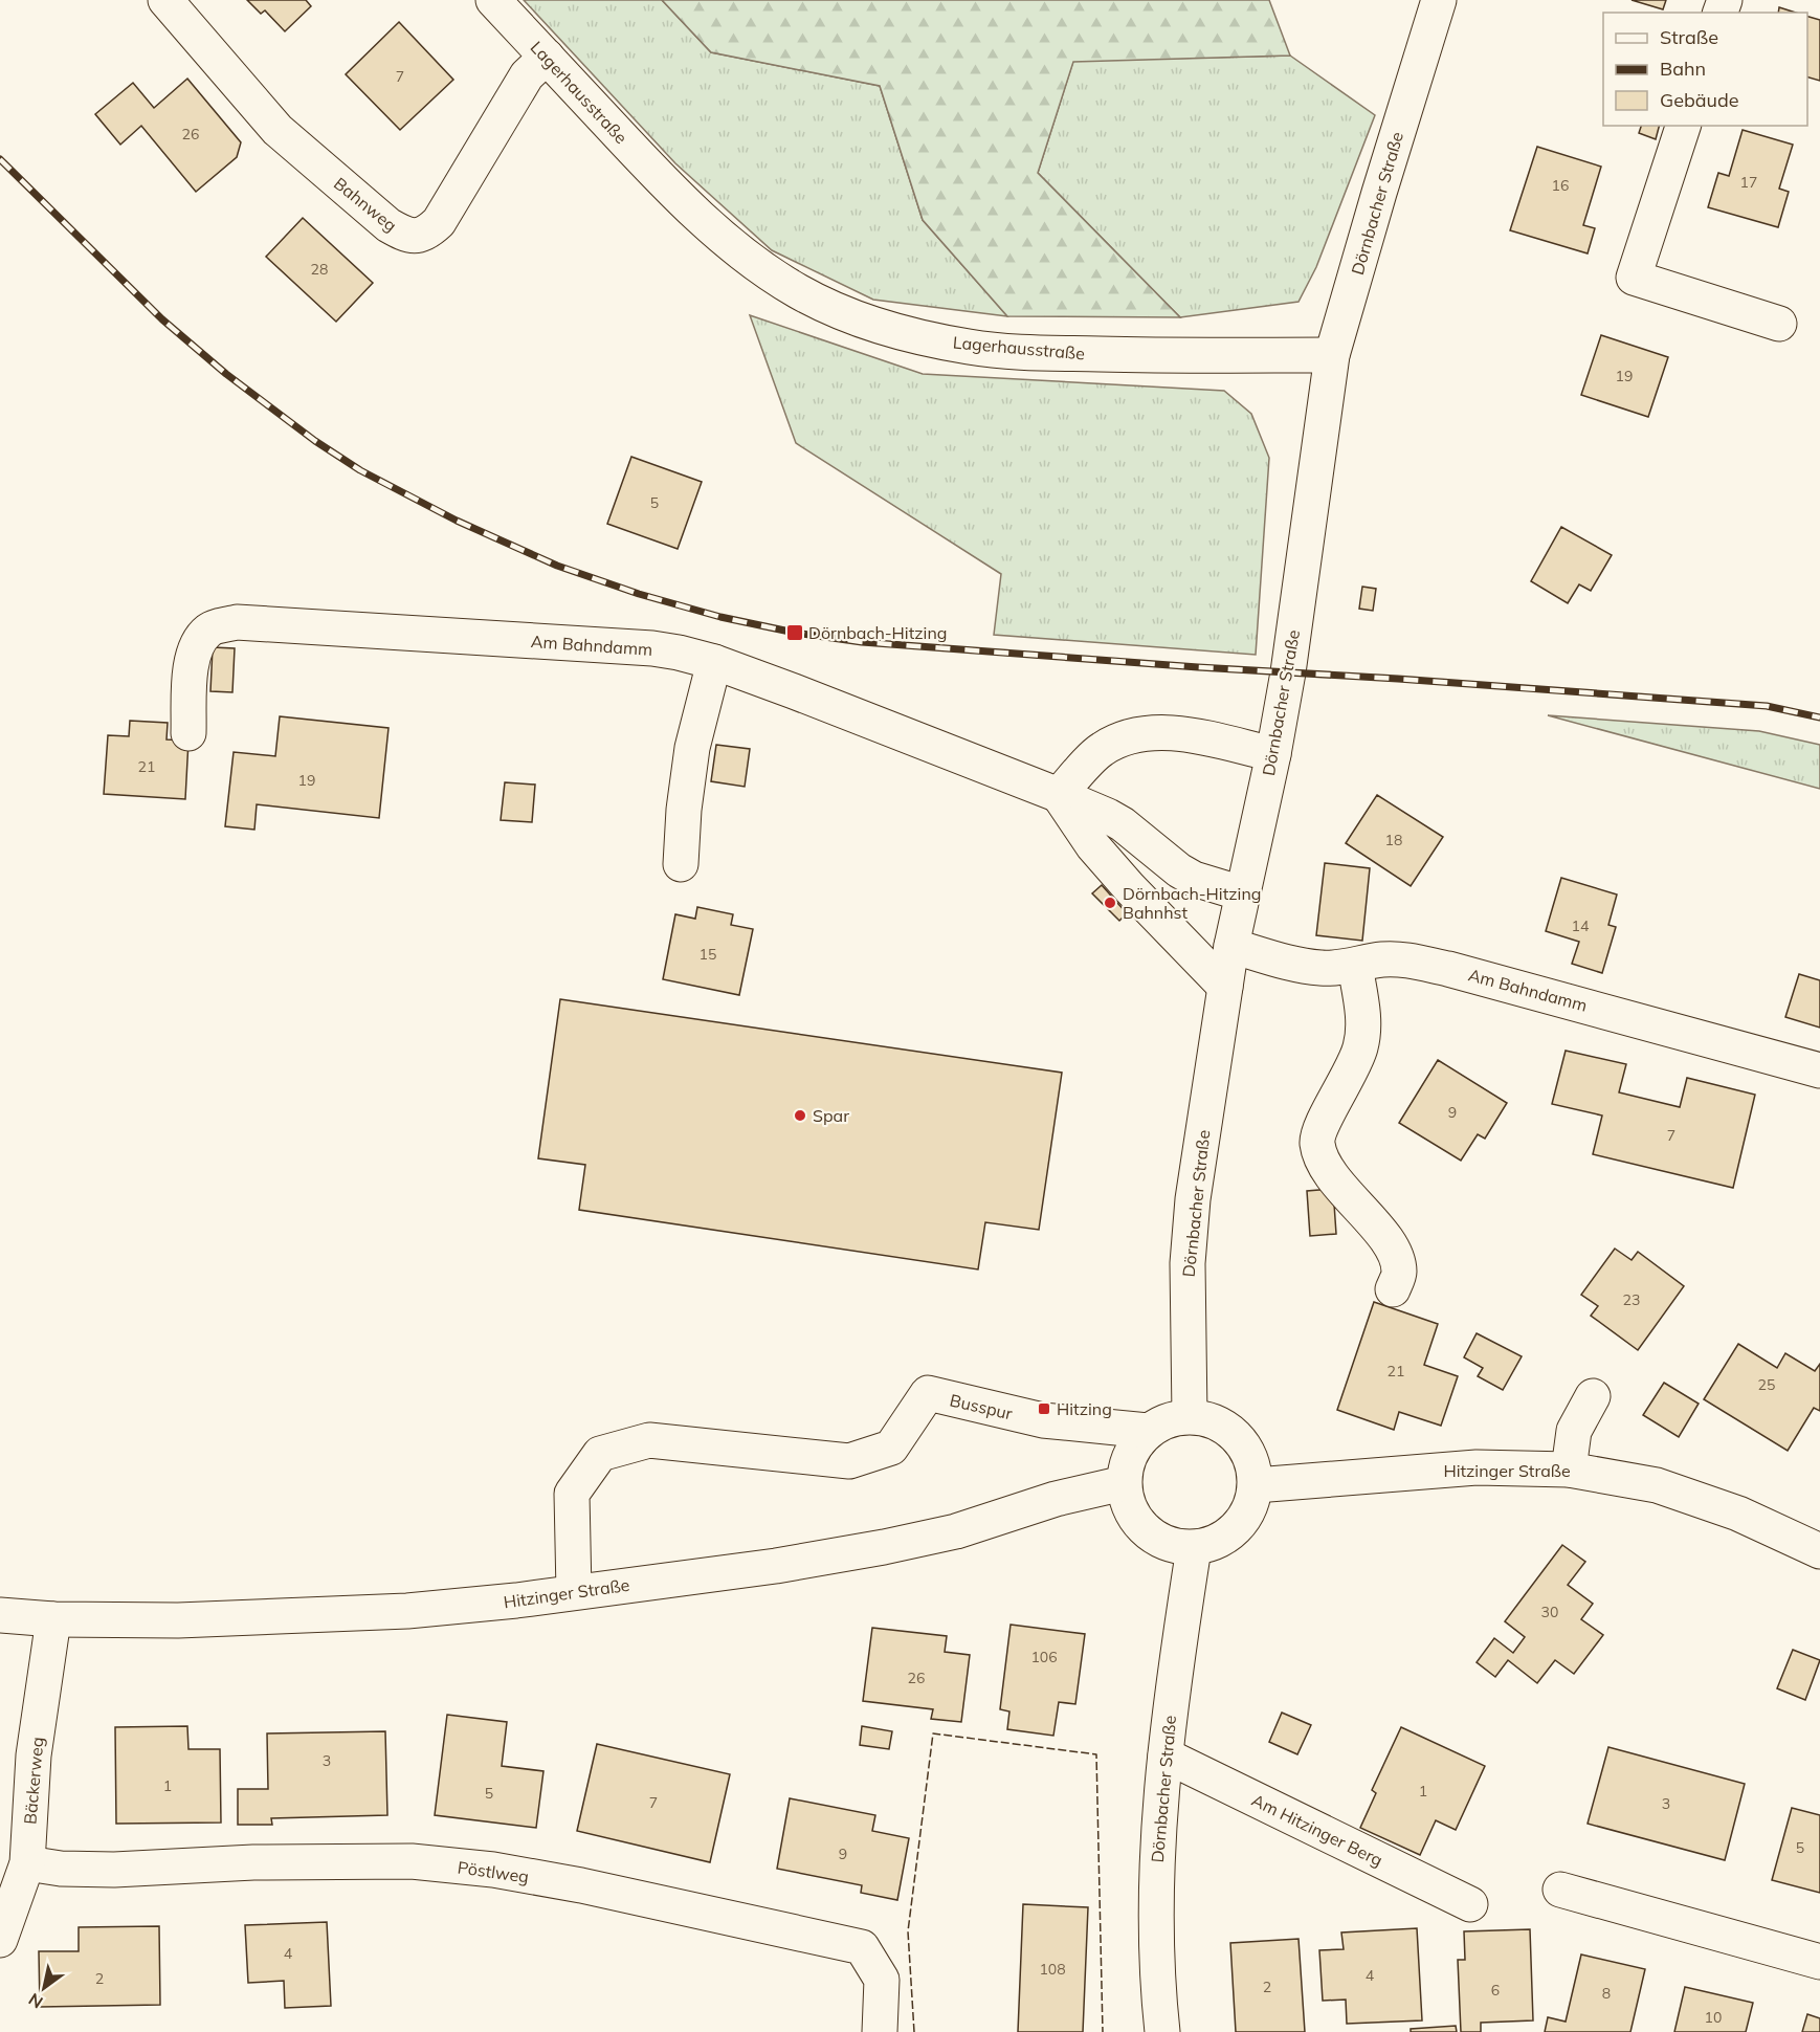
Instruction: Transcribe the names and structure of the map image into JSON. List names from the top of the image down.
{
  "streets": {
    "street": [
      "Lagerhausstraße",
      "Dörnbacher Straße",
      "Bahnweg",
      "Am Bahndamm",
      "Busspur",
      "Hitzinger Straße",
      "Bäckerweg",
      "Am Hitzinger Berg",
      "Pöstlweg"
    ]
  },
  "crossings": [
    ["Lagerhausstraße", "Dörnbacher Straße"],
    ["Lagerhausstraße", "Bahnweg"],
    ["Dörnbacher Straße", "Am Bahndamm"],
    ["Dörnbacher Straße", "Busspur"],
    ["Dörnbacher Straße", "Hitzinger Straße"],
    ["Dörnbacher Straße", "Am Hitzinger Berg"],
    ["Busspur", "Hitzinger Straße"],
    ["Hitzinger Straße", "Bäckerweg"],
    ["Bäckerweg", "Pöstlweg"]
  ],
  "places": {
    "transit": ["Dörnbach-Hitzing", "Hitzing"],
    "other": ["Dörnbach-Hitzing Bahnhst", "Spar"]
  },
  "house_numbers": [
    "7",
    "26",
    "17",
    "16",
    "28",
    "19",
    "5",
    "21",
    "19",
    "18",
    "14",
    "15",
    "9",
    "7",
    "23",
    "21",
    "25",
    "30",
    "106",
    "26",
    "3",
    "1",
    "1",
    "5",
    "7",
    "3",
    "5",
    "9",
    "4",
    "108",
    "4",
    "2",
    "2",
    "6",
    "8",
    "10"
  ],
  "legend": ["Straße", "Bahn", "Gebäude"],
  "north": "bottom left"
}
